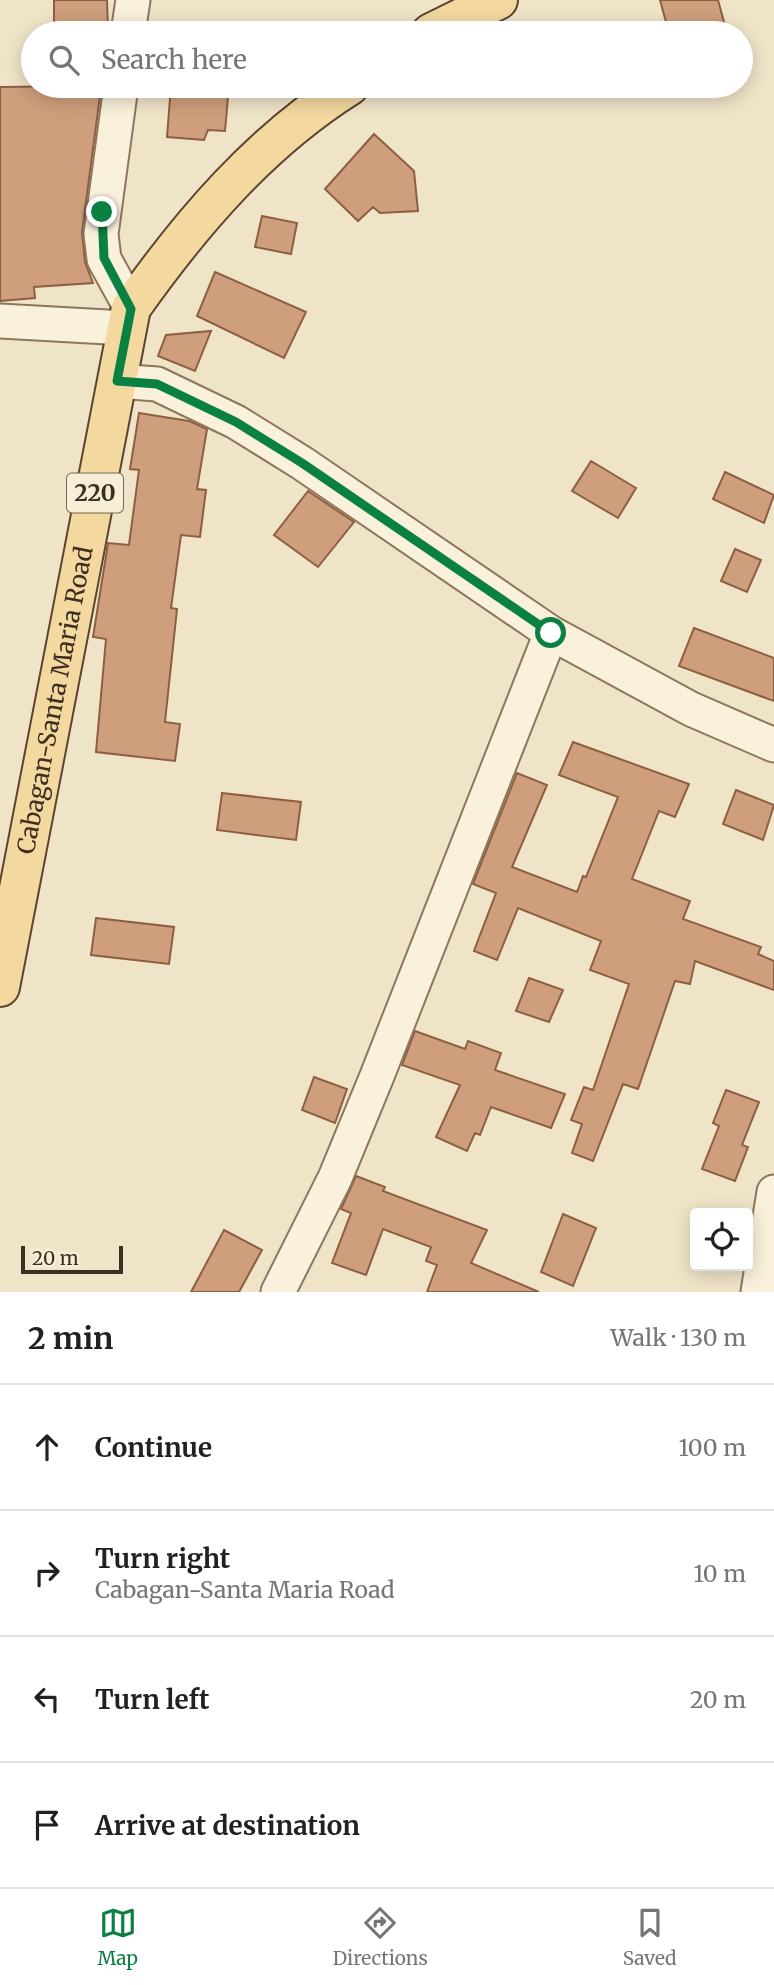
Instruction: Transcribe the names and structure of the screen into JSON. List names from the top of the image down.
{
  "streets": {
    "main road": ["220", "Cabagan-Santa Maria Road"]
  },
  "scale_bar": "20 m",
  "page": {
    "search": "Search here",
    "scale": "20 m",
    "heading": ["2 min", "Walk · 130 m"],
    "list": [
      ["Continue", "100 m"],
      ["Turn right", "Cabagan-Santa Maria Road", "10 m"],
      ["Turn left", "20 m"],
      "Arrive at destination"
    ],
    "nav": ["Map", "Directions", "Saved"]
  }
}
